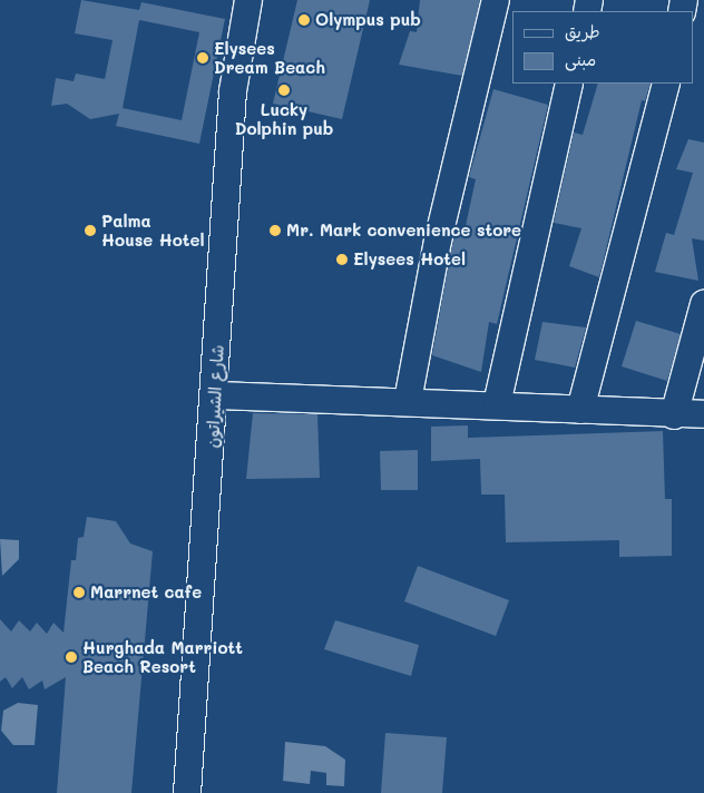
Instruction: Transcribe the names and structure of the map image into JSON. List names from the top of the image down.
{
  "streets": {
    "street": ["شارع الشيراتون"]
  },
  "places": [
    "Olympus pub",
    "Elysees Dream Beach",
    "Lucky Dolphin pub",
    "Palma House Hotel",
    "Mr. Mark convenience store",
    "Elysees Hotel",
    "Marrnet cafe",
    "Hurghada Marriott Beach Resort"
  ],
  "legend": ["طريق", "مبنى"]
}
